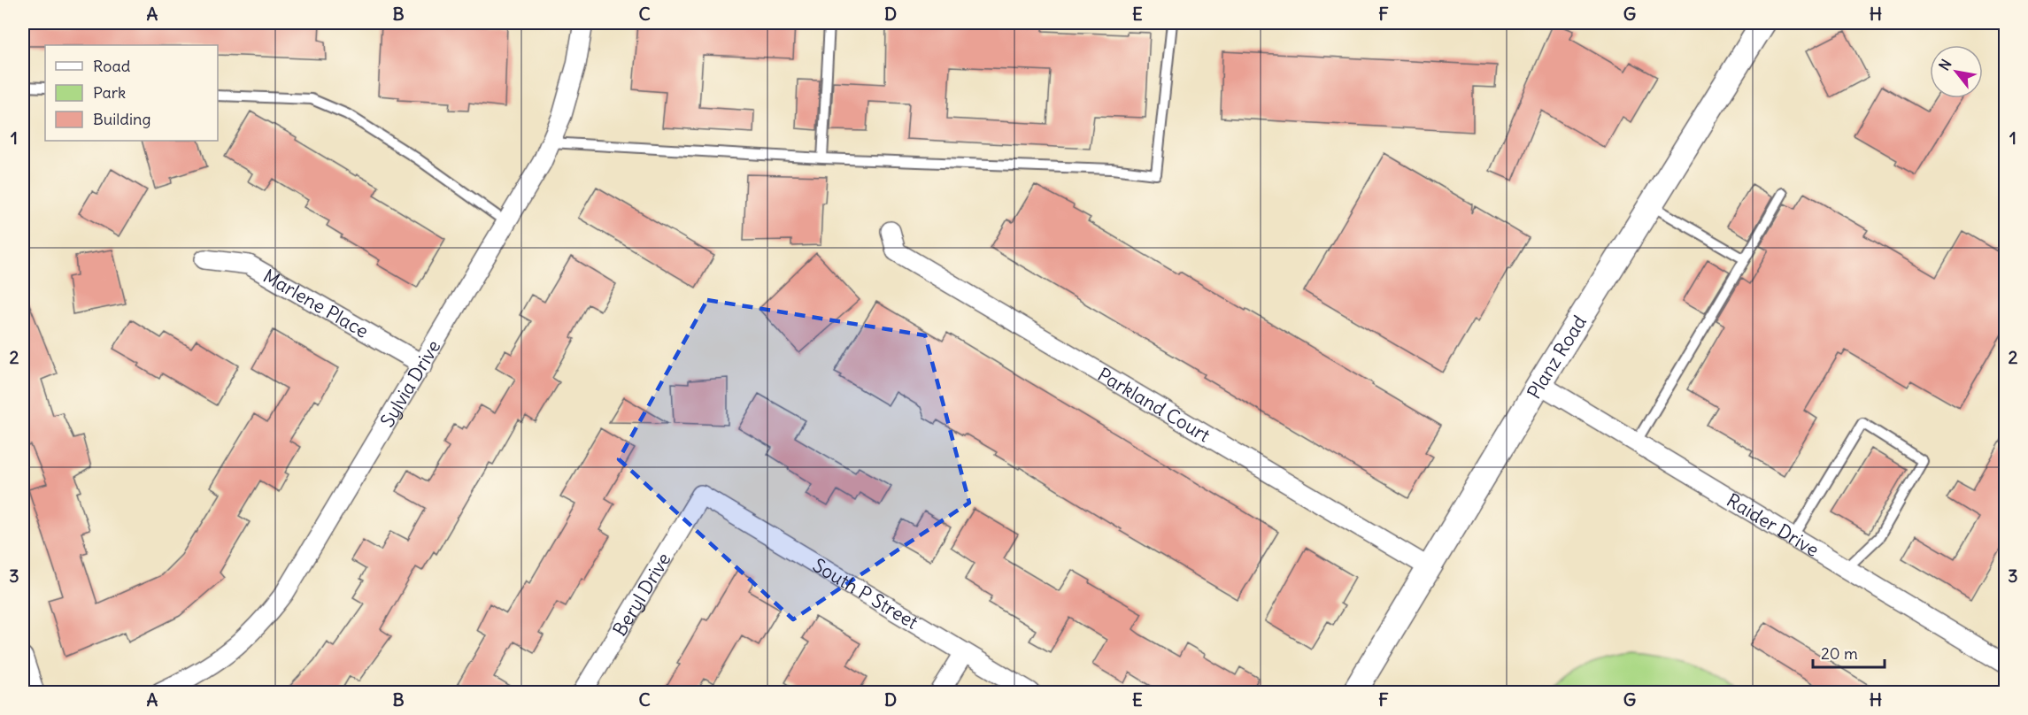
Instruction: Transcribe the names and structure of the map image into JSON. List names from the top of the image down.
{
  "streets": {
    "street": [
      "Marlene Place",
      "Planz Road",
      "Sylvia Drive",
      "Parkland Court",
      "Raider Drive",
      "Beryl Drive",
      "South P Street"
    ]
  },
  "crossings": [
    ["Marlene Place", "Sylvia Drive"],
    ["Planz Road", "Parkland Court"],
    ["Planz Road", "Raider Drive"],
    ["Beryl Drive", "South P Street"]
  ],
  "legend": ["Road", "Park", "Building"],
  "scale_bar": "20 m",
  "north": "top left",
  "grid": {
    "columns": [
      "A",
      "B",
      "C",
      "D",
      "E",
      "F",
      "G",
      "H"
    ],
    "rows": ["1", "2", "3"]
  }
}
